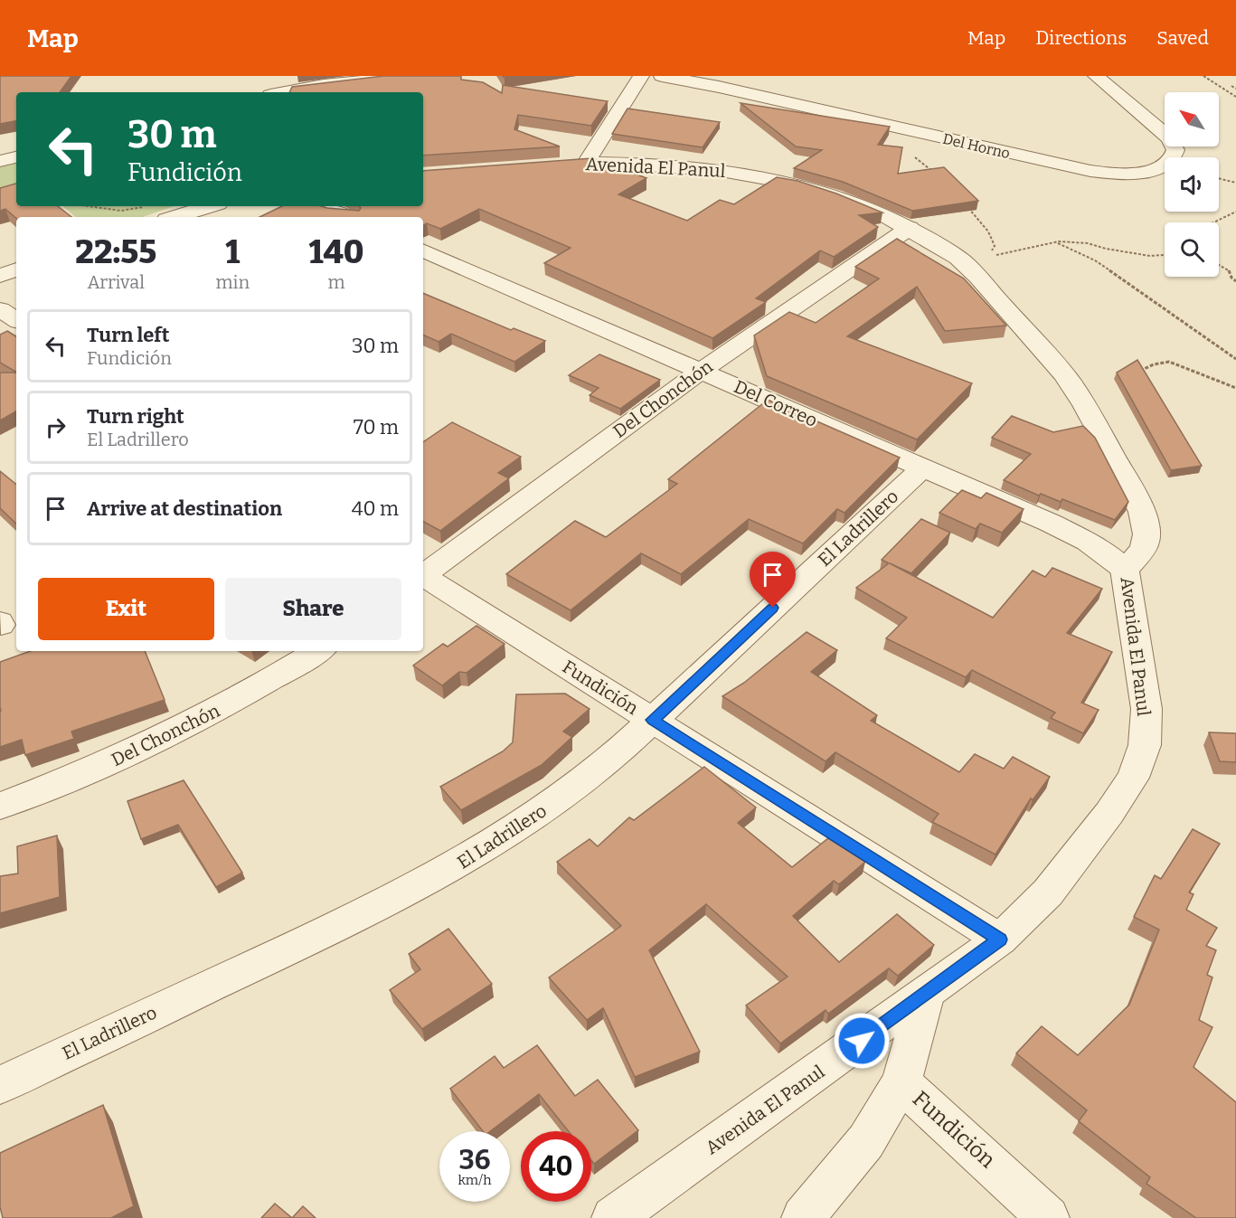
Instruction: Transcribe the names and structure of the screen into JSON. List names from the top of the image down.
{
  "streets": {
    "street": [
      "Del Horno",
      "Avenida El Panul",
      "Del Chonchón",
      "Del Correo",
      "El Ladrillero",
      "Fundición"
    ]
  },
  "crossings": [
    ["Avenida El Panul", "Del Chonchón"],
    ["Avenida El Panul", "Del Correo"],
    ["Avenida El Panul", "Fundición"],
    ["Del Chonchón", "Del Correo"],
    ["Del Correo", "El Ladrillero"],
    ["El Ladrillero", "Fundición"]
  ],
  "north": "top left",
  "page": {
    "header": "Map",
    "nav": ["Map", "Directions", "Saved"],
    "turn": ["30 m", "Fundición"],
    "eta": [
      "22:55",
      "Arrival",
      "1",
      "min",
      "140",
      "m"
    ],
    "list": [
      {
        "name": "Turn left",
        "note": "Fundición",
        "value": "30 m"
      },
      {
        "name": "Turn right",
        "note": "El Ladrillero",
        "value": "70 m"
      },
      {
        "name": "Arrive at destination",
        "value": "40 m"
      }
    ],
    "buttons": ["Exit", "Share"],
    "speed": "36 km/h",
    "limit": "40"
  }
}
